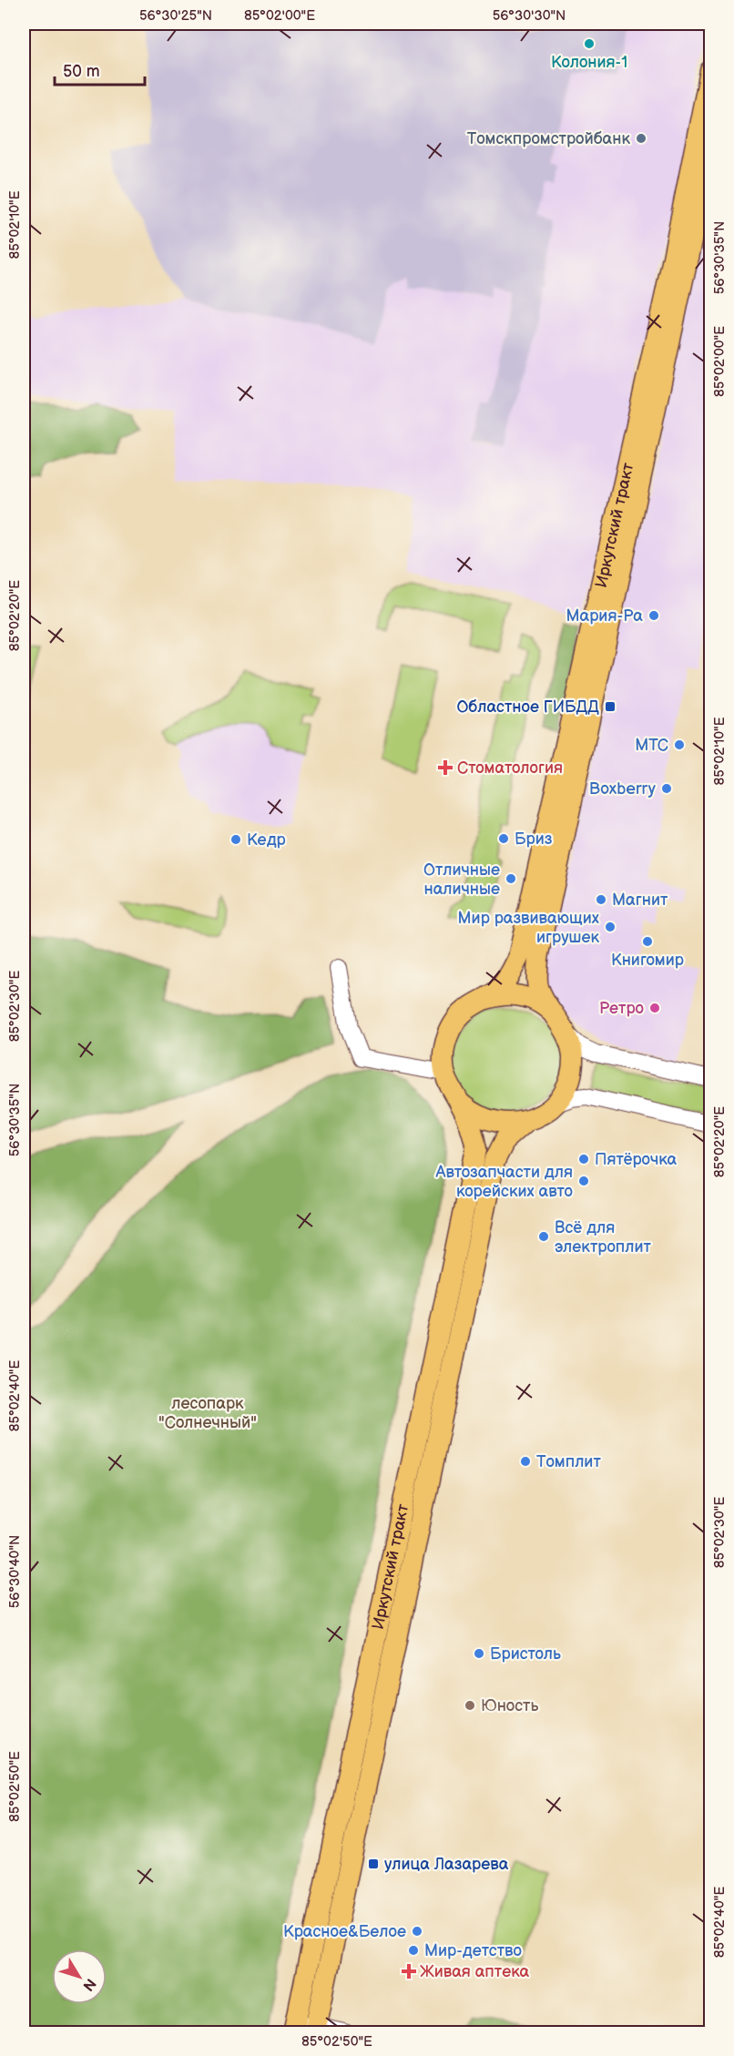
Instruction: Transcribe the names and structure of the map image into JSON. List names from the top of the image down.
{
  "streets": {
    "main road": ["Иркутский тракт"]
  },
  "parks": ["лесопарк \"Солнечный\""],
  "places": {
    "other": [
      "Колония-1",
      "Томскпромстройбанк",
      "Мария-Ра",
      "МТС",
      "Boxberry",
      "Бриз",
      "Кедр",
      "Отличные наличные",
      "Магнит",
      "Мир развивающих игрушек",
      "Книгомир",
      "Ретро",
      "Пятёрочка",
      "Автозапчасти для корейских авто",
      "Всё для электроплит",
      "Томплит",
      "Бристоль",
      "Юность",
      "Красное&Белое",
      "Мир-детство"
    ],
    "transit": ["Областное ГИБДД", "улица Лазарева"],
    "health": ["Стоматология", "Живая аптека"]
  },
  "scale_bar": "50 m",
  "north": "bottom right",
  "coordinates": [
    "56°30'25\"N",
    "85°02'00\"E",
    "56°30'30\"N",
    "85°02'10\"E",
    "56°30'35\"N",
    "85°02'20\"E",
    "85°02'30\"E",
    "85°02'40\"E",
    "56°30'40\"N",
    "85°02'50\"E"
  ]
}
